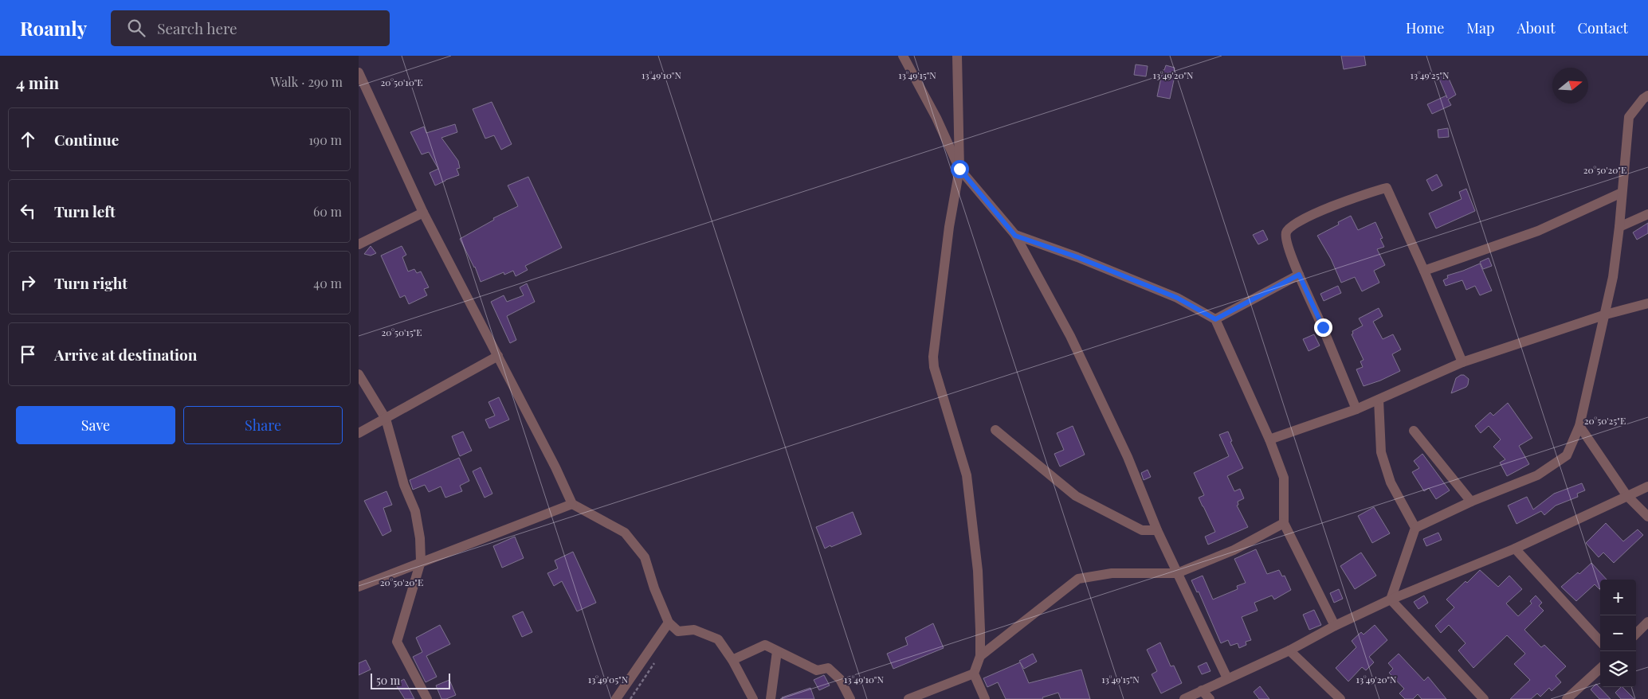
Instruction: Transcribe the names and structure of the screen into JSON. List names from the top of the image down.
{
  "scale_bar": "50 m",
  "north": "right",
  "page": {
    "header": "Roamly",
    "search": "Search here",
    "nav": [
      "Home",
      "Map",
      "About",
      "Contact"
    ],
    "heading": ["4 min", "Walk · 290 m"],
    "list": [
      ["Continue", "190 m"],
      ["Turn left", "60 m"],
      ["Turn right", "40 m"],
      "Arrive at destination"
    ],
    "buttons": ["Save", "Share"],
    "map_buttons": ["+", "−"],
    "scale": "50 m"
  },
  "coordinates": [
    "13°49'10\"N",
    "13°49'15\"N",
    "13°49'20\"N",
    "13°49'25\"N",
    "20°50'10\"E",
    "20°50'20\"E",
    "20°50'15\"E",
    "20°50'25\"E",
    "13°49'05\"N"
  ]
}
